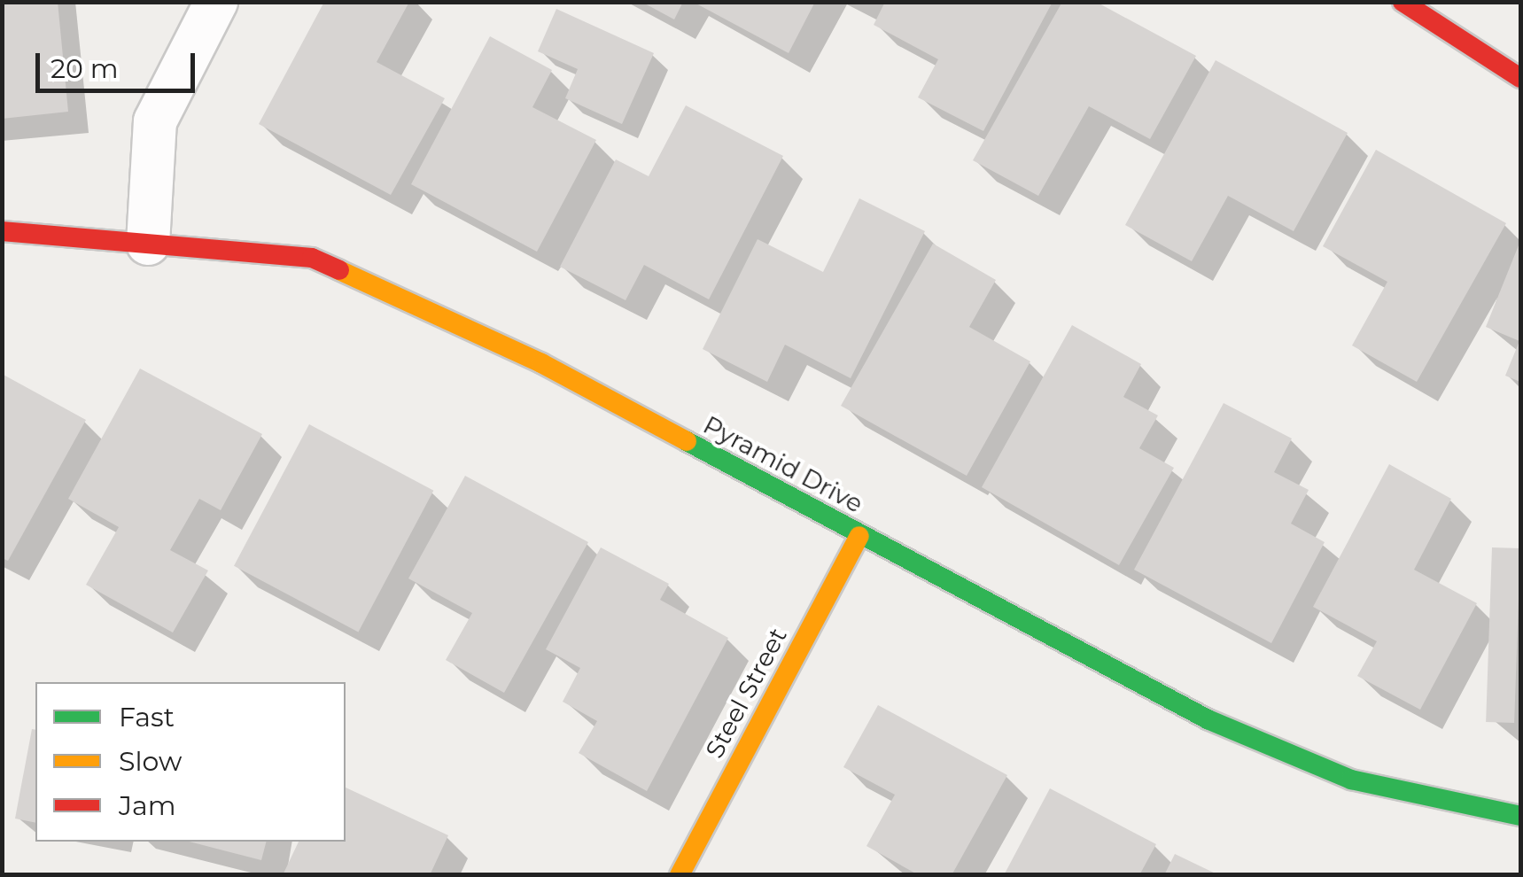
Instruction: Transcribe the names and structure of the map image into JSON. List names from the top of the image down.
{
  "streets": {
    "street": ["Pyramid Drive", "Steel Street"]
  },
  "crossings": [
    ["Pyramid Drive", "Steel Street"]
  ],
  "legend": ["Fast", "Slow", "Jam"],
  "scale_bar": "20 m"
}
